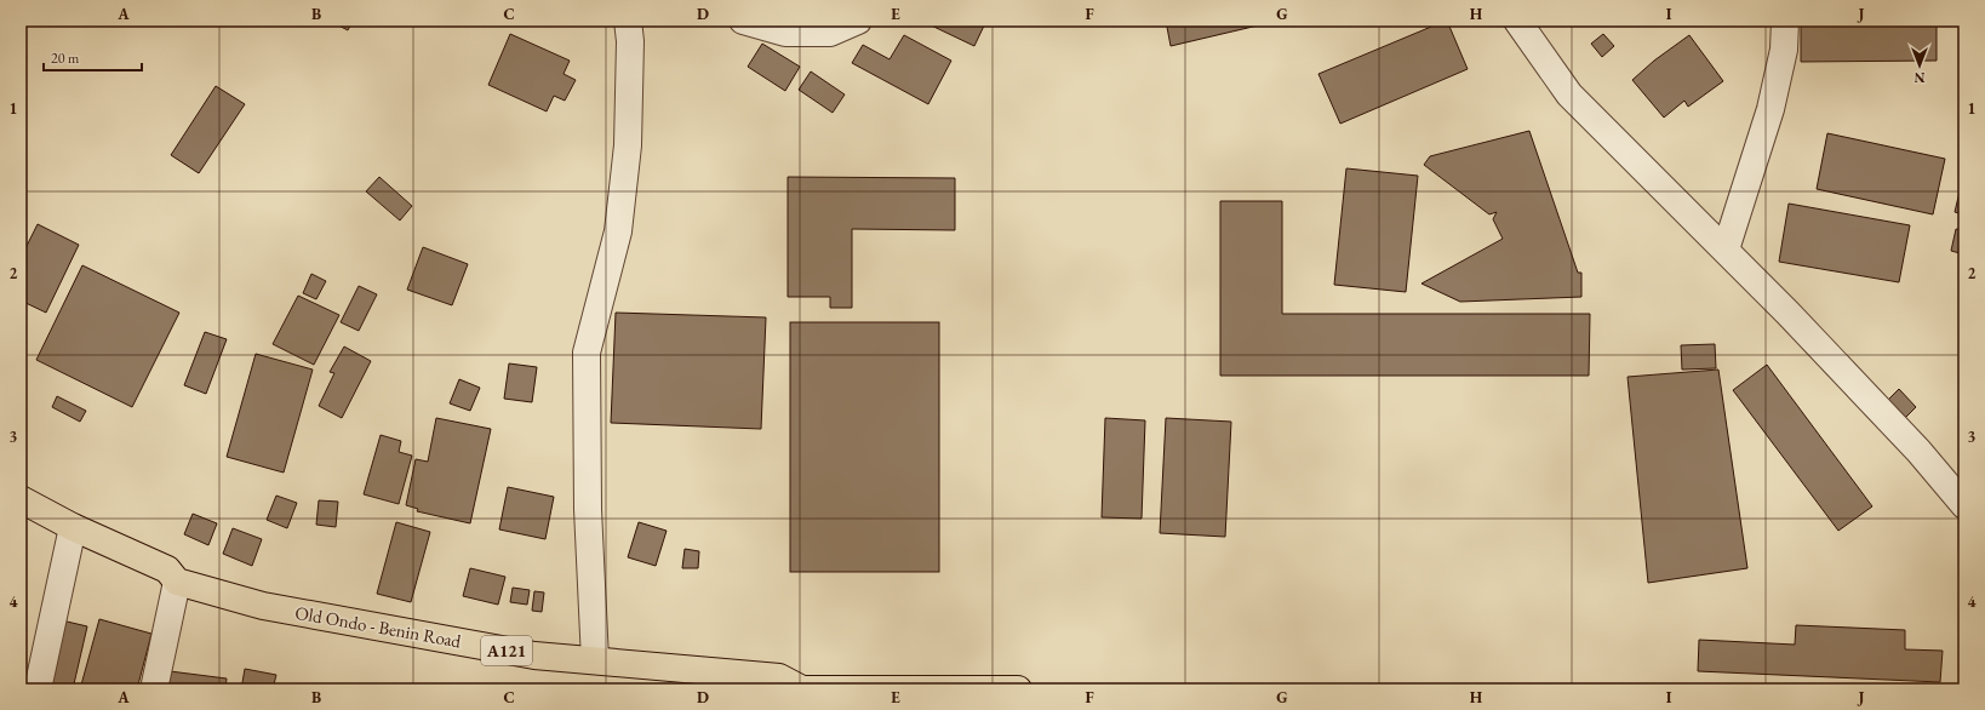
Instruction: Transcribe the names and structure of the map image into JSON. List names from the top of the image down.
{
  "streets": {
    "main road": ["Old Ondo - Benin Road", "A121"]
  },
  "scale_bar": "20 m",
  "north": "bottom",
  "grid": {
    "columns": [
      "A",
      "B",
      "C",
      "D",
      "E",
      "F",
      "G",
      "H",
      "I",
      "J"
    ],
    "rows": [
      "1",
      "2",
      "3",
      "4"
    ]
  }
}
